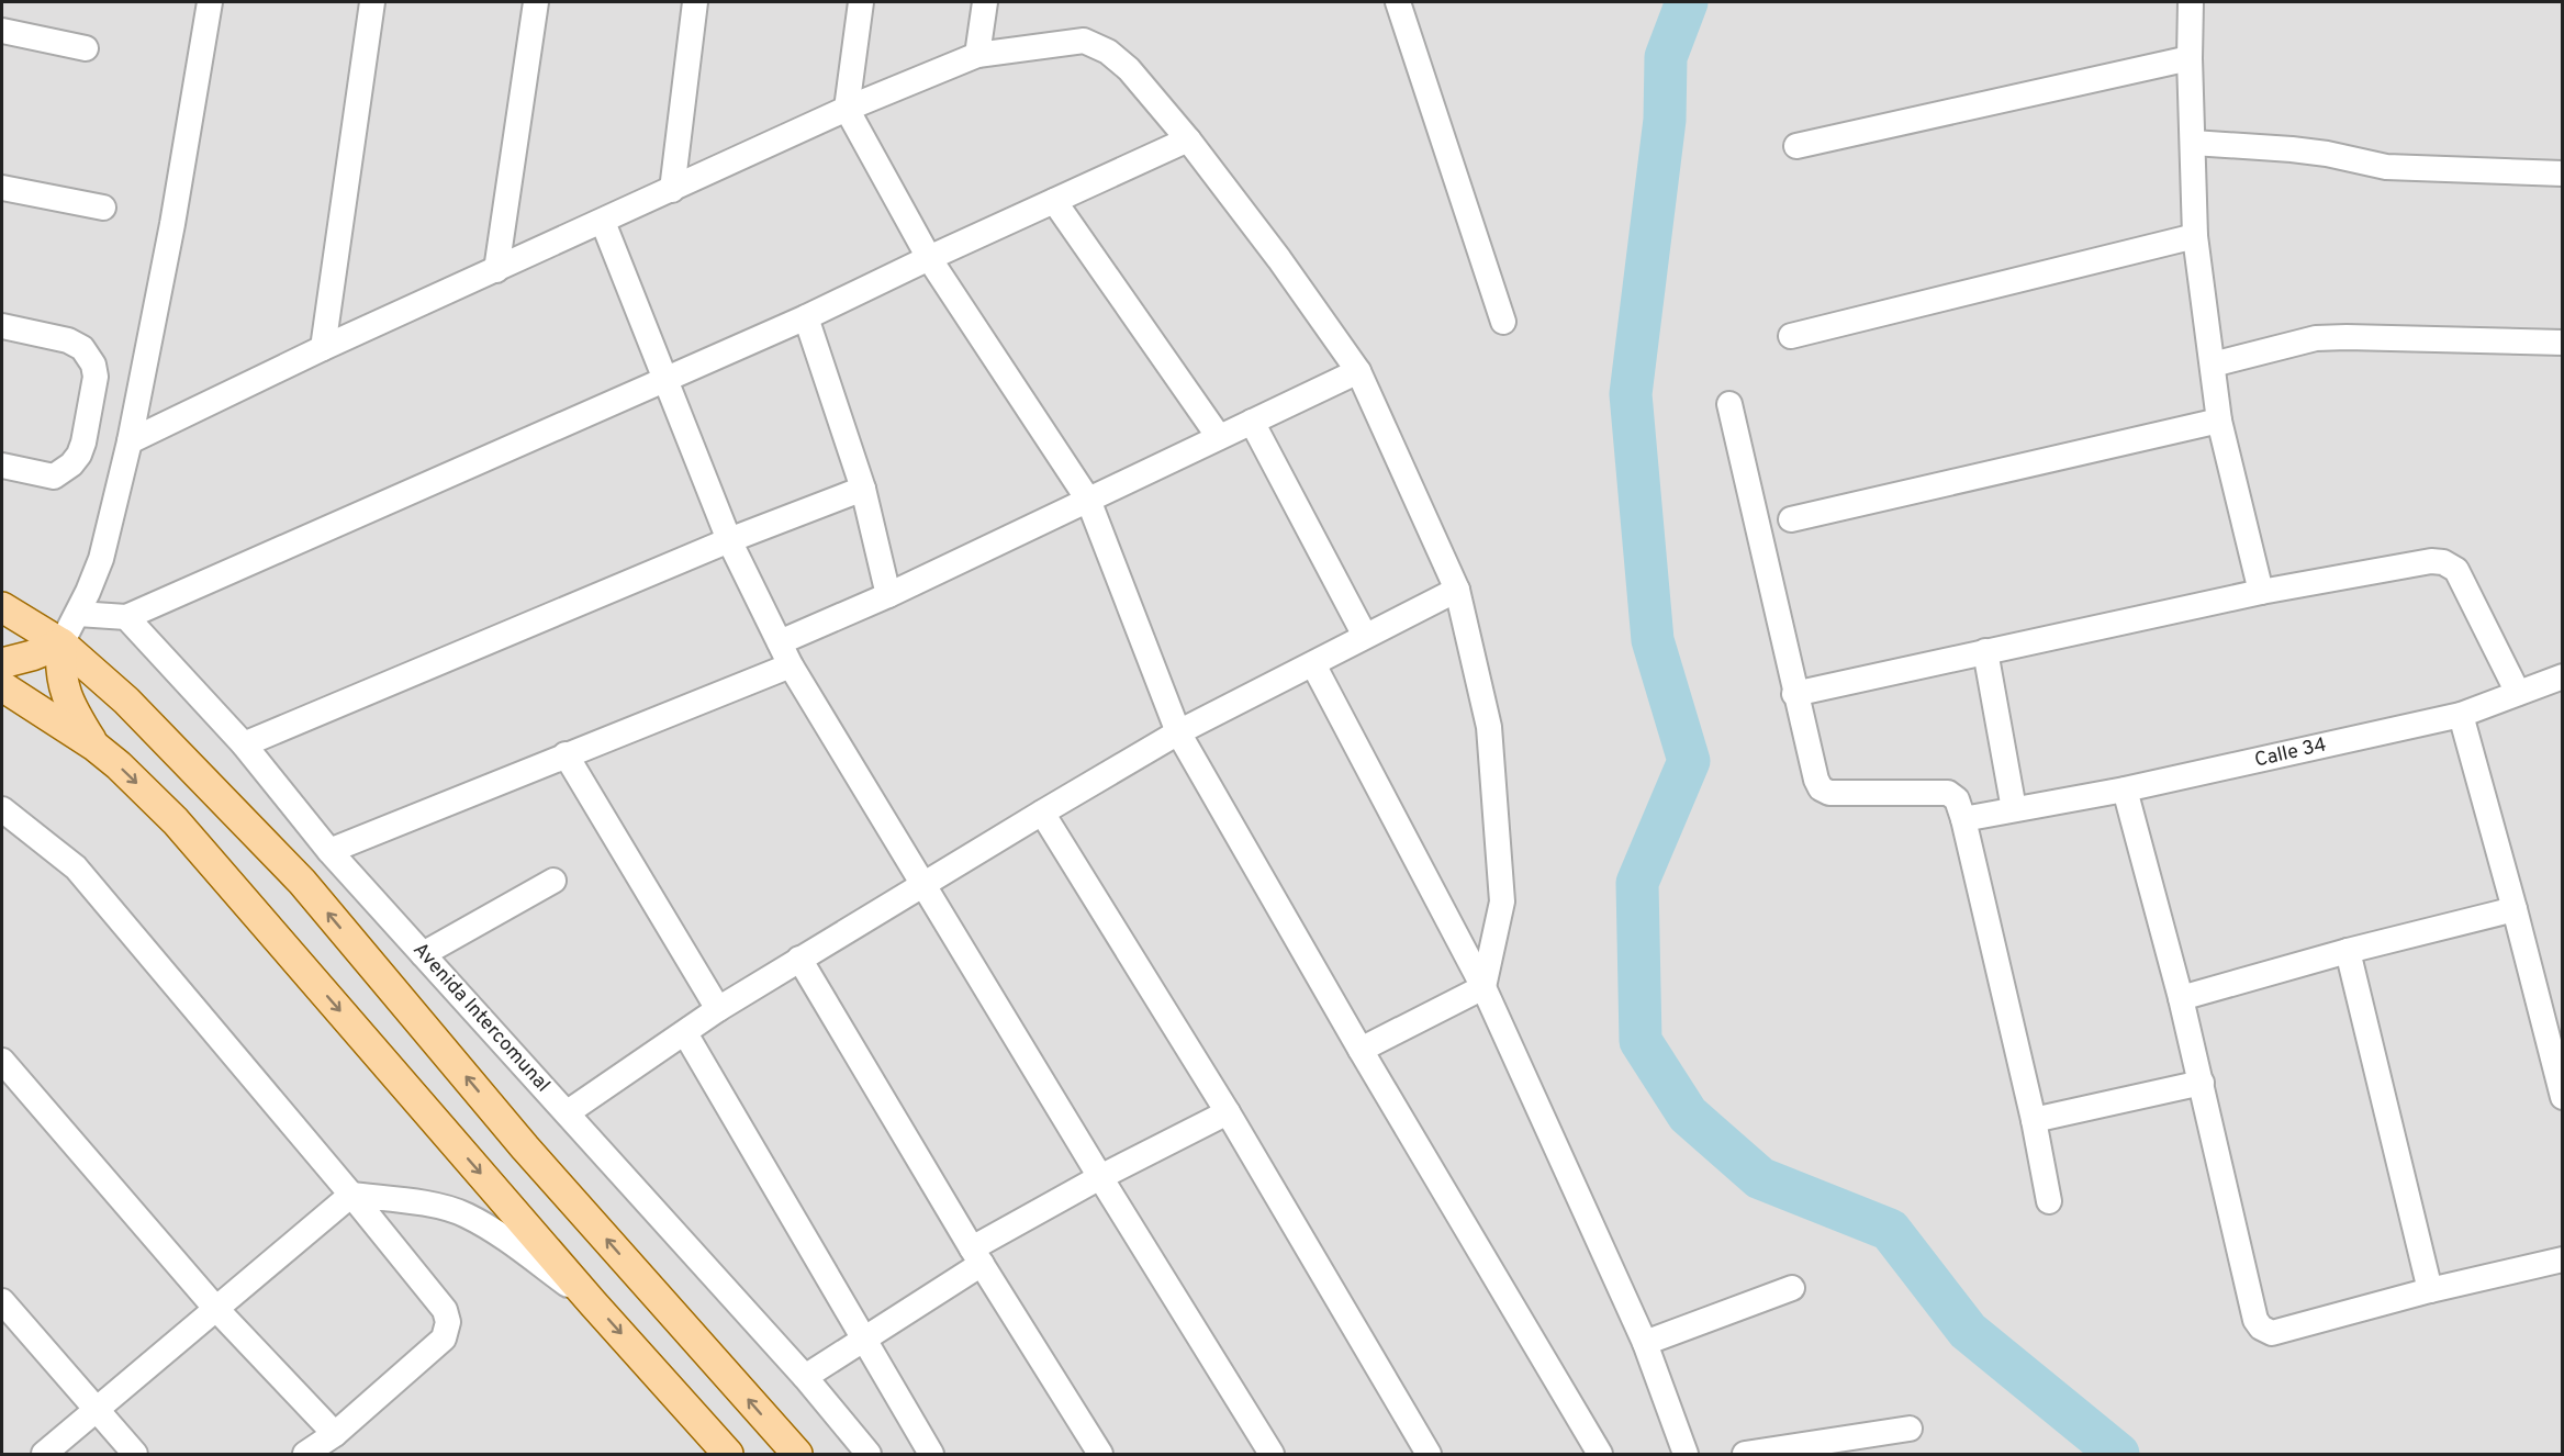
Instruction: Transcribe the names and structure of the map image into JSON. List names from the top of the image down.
{
  "streets": {
    "street": ["Calle 34", "Avenida Intercomunal"]
  }
}
